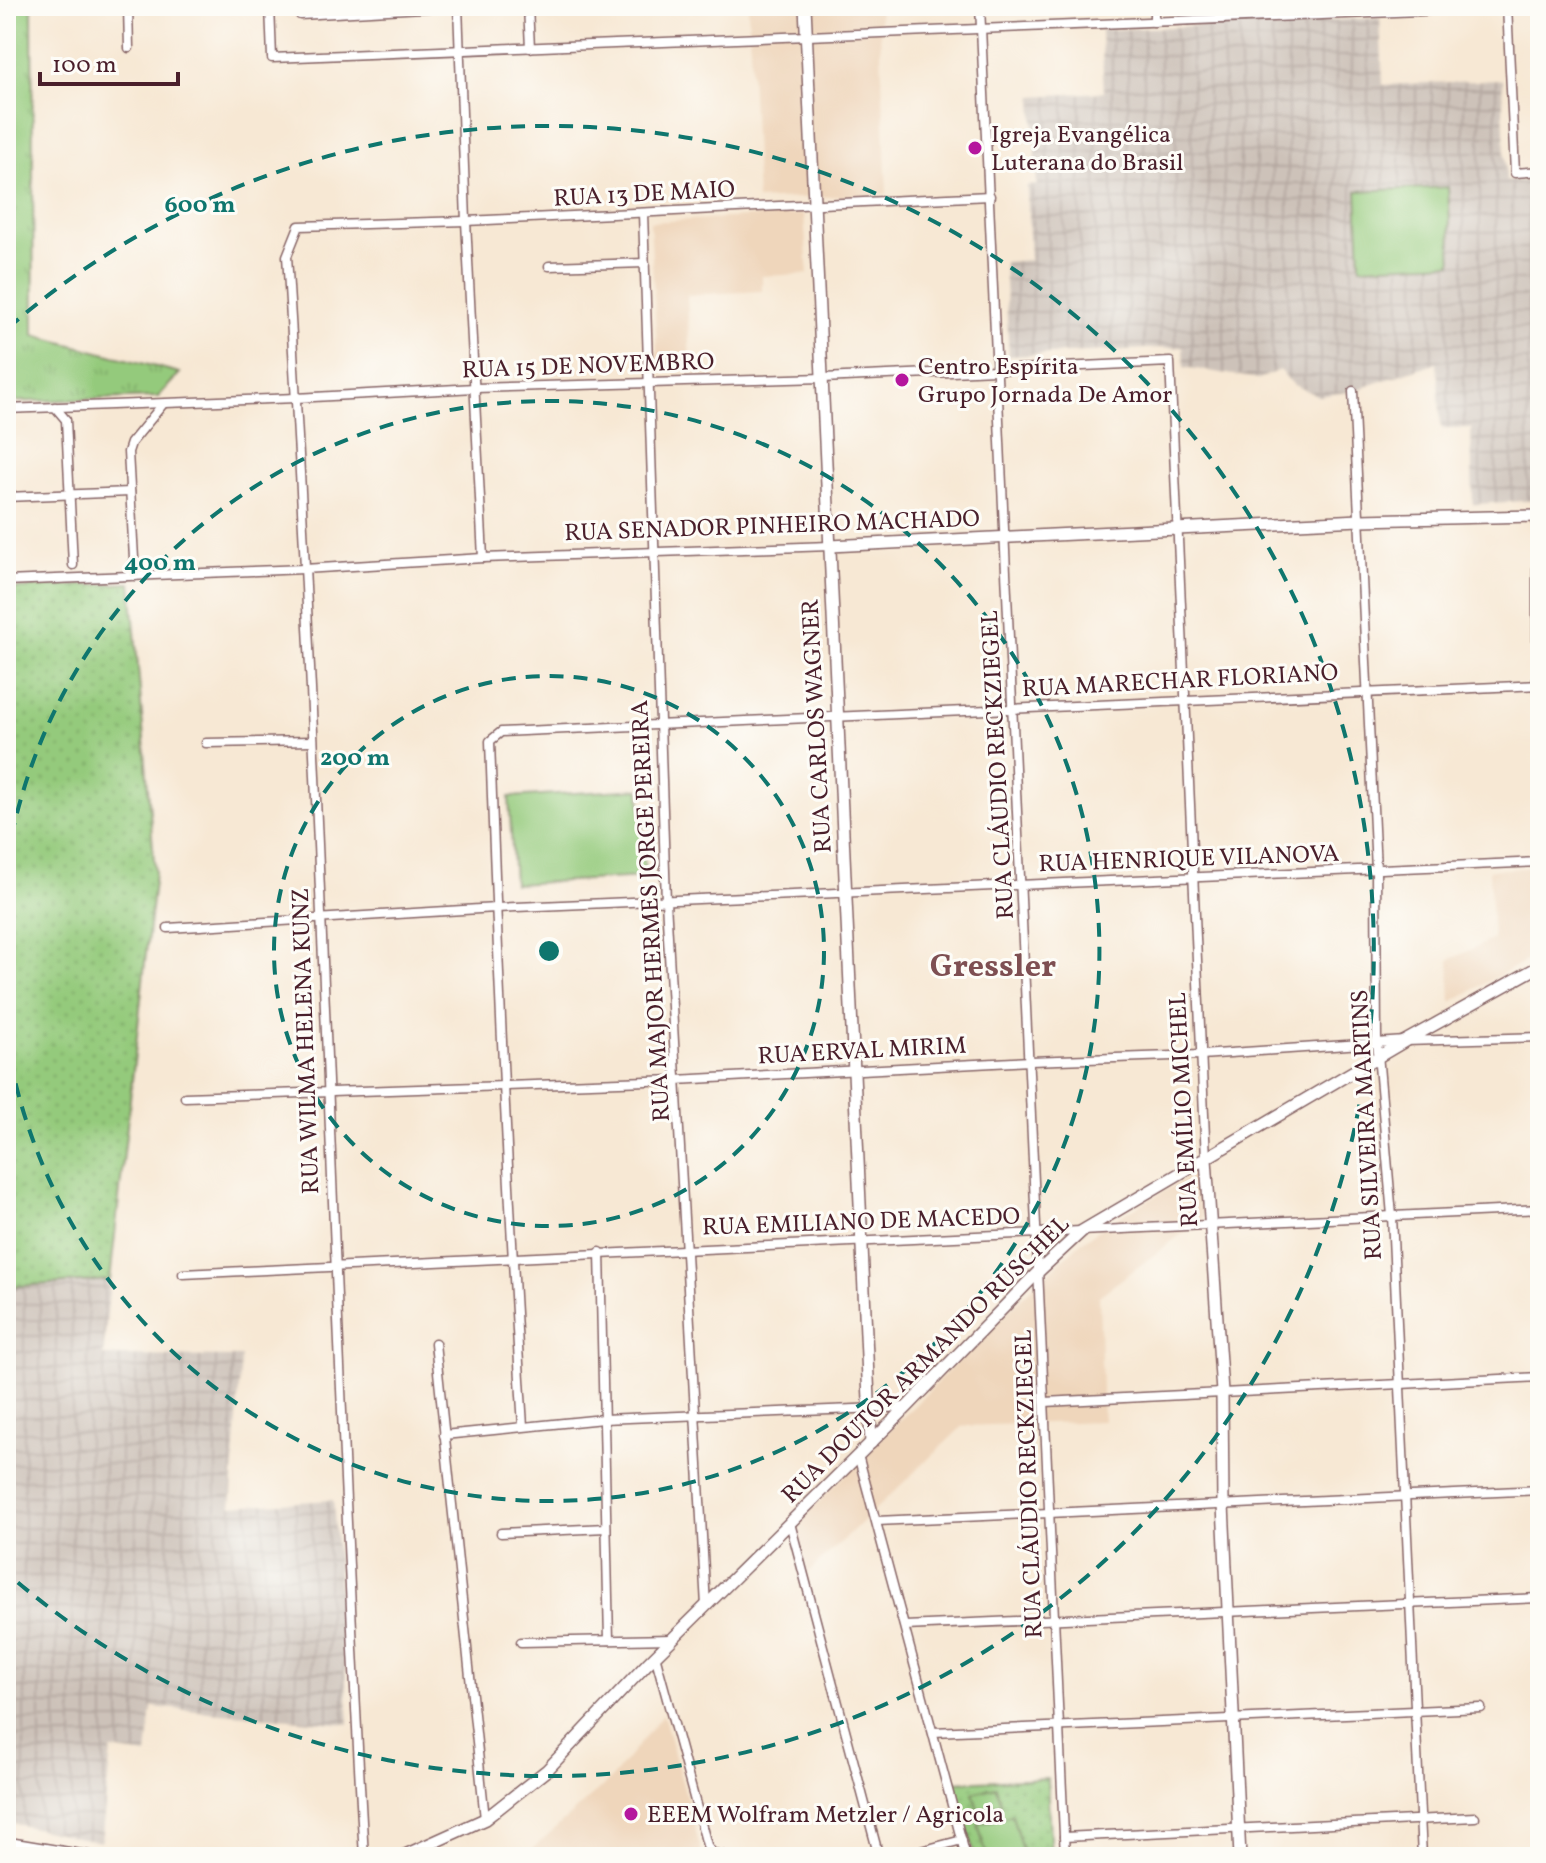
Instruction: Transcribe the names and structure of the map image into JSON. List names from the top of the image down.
{
  "streets": {
    "main road": [
      "RUA SENADOR PINHEIRO MACHADO",
      "RUA CARLOS WAGNER",
      "RUA EMÍLIO MICHEL",
      "RUA DOUTOR ARMANDO RUSCHEL"
    ],
    "street": [
      "RUA 13 DE MAIO",
      "RUA 15 DE NOVEMBRO",
      "RUA MARECHAR FLORIANO",
      "RUA CLÁUDIO RECKZIEGEL",
      "RUA HENRIQUE VILANOVA",
      "RUA MAJOR HERMES JORGE PEREIRA",
      "RUA WILMA HELENA KUNZ",
      "RUA ERVAL MIRIM",
      "RUA SILVEIRA MARTINS",
      "RUA EMILIANO DE MACEDO"
    ]
  },
  "crossings": [
    ["RUA 13 DE MAIO", "RUA CARLOS WAGNER"],
    ["RUA 13 DE MAIO", "RUA CLÁUDIO RECKZIEGEL"],
    ["RUA 13 DE MAIO", "RUA MAJOR HERMES JORGE PEREIRA"],
    ["RUA 13 DE MAIO", "RUA WILMA HELENA KUNZ"],
    ["RUA 15 DE NOVEMBRO", "RUA CARLOS WAGNER"],
    ["RUA 15 DE NOVEMBRO", "RUA CLÁUDIO RECKZIEGEL"],
    ["RUA 15 DE NOVEMBRO", "RUA MAJOR HERMES JORGE PEREIRA"],
    ["RUA 15 DE NOVEMBRO", "RUA WILMA HELENA KUNZ"],
    ["RUA 15 DE NOVEMBRO", "RUA EMÍLIO MICHEL"],
    ["RUA SENADOR PINHEIRO MACHADO", "RUA CARLOS WAGNER"],
    ["RUA SENADOR PINHEIRO MACHADO", "RUA CLÁUDIO RECKZIEGEL"],
    ["RUA SENADOR PINHEIRO MACHADO", "RUA MAJOR HERMES JORGE PEREIRA"],
    ["RUA SENADOR PINHEIRO MACHADO", "RUA WILMA HELENA KUNZ"],
    ["RUA SENADOR PINHEIRO MACHADO", "RUA EMÍLIO MICHEL"],
    ["RUA SENADOR PINHEIRO MACHADO", "RUA SILVEIRA MARTINS"],
    ["RUA MARECHAR FLORIANO", "RUA CARLOS WAGNER"],
    ["RUA MARECHAR FLORIANO", "RUA CLÁUDIO RECKZIEGEL"],
    ["RUA MARECHAR FLORIANO", "RUA HENRIQUE VILANOVA"],
    ["RUA MARECHAR FLORIANO", "RUA MAJOR HERMES JORGE PEREIRA"],
    ["RUA MARECHAR FLORIANO", "RUA EMÍLIO MICHEL"],
    ["RUA MARECHAR FLORIANO", "RUA SILVEIRA MARTINS"],
    ["RUA CARLOS WAGNER", "RUA HENRIQUE VILANOVA"],
    ["RUA CARLOS WAGNER", "RUA ERVAL MIRIM"],
    ["RUA CARLOS WAGNER", "RUA EMILIANO DE MACEDO"],
    ["RUA CARLOS WAGNER", "RUA DOUTOR ARMANDO RUSCHEL"],
    ["RUA CLÁUDIO RECKZIEGEL", "RUA HENRIQUE VILANOVA"],
    ["RUA CLÁUDIO RECKZIEGEL", "RUA ERVAL MIRIM"],
    ["RUA CLÁUDIO RECKZIEGEL", "RUA EMILIANO DE MACEDO"],
    ["RUA CLÁUDIO RECKZIEGEL", "RUA DOUTOR ARMANDO RUSCHEL"],
    ["RUA HENRIQUE VILANOVA", "RUA MAJOR HERMES JORGE PEREIRA"],
    ["RUA HENRIQUE VILANOVA", "RUA WILMA HELENA KUNZ"],
    ["RUA HENRIQUE VILANOVA", "RUA EMÍLIO MICHEL"],
    ["RUA HENRIQUE VILANOVA", "RUA SILVEIRA MARTINS"],
    ["RUA MAJOR HERMES JORGE PEREIRA", "RUA ERVAL MIRIM"],
    ["RUA MAJOR HERMES JORGE PEREIRA", "RUA EMILIANO DE MACEDO"],
    ["RUA MAJOR HERMES JORGE PEREIRA", "RUA DOUTOR ARMANDO RUSCHEL"],
    ["RUA WILMA HELENA KUNZ", "RUA ERVAL MIRIM"],
    ["RUA WILMA HELENA KUNZ", "RUA EMILIANO DE MACEDO"],
    ["RUA ERVAL MIRIM", "RUA EMÍLIO MICHEL"],
    ["RUA ERVAL MIRIM", "RUA SILVEIRA MARTINS"],
    ["RUA ERVAL MIRIM", "RUA DOUTOR ARMANDO RUSCHEL"],
    ["RUA EMÍLIO MICHEL", "RUA EMILIANO DE MACEDO"],
    ["RUA EMÍLIO MICHEL", "RUA DOUTOR ARMANDO RUSCHEL"],
    ["RUA SILVEIRA MARTINS", "RUA EMILIANO DE MACEDO"],
    ["RUA SILVEIRA MARTINS", "RUA DOUTOR ARMANDO RUSCHEL"],
    ["RUA EMILIANO DE MACEDO", "RUA DOUTOR ARMANDO RUSCHEL"]
  ],
  "districts": ["Gressler"],
  "places": ["Igreja Evangélica Luterana do Brasil", "Centro Espírita Grupo Jornada De Amor", "EEEM Wolfram Metzler / Agricola"],
  "scale_bar": "100 m",
  "rings": ["600 m", "400 m", "200 m"]
}
